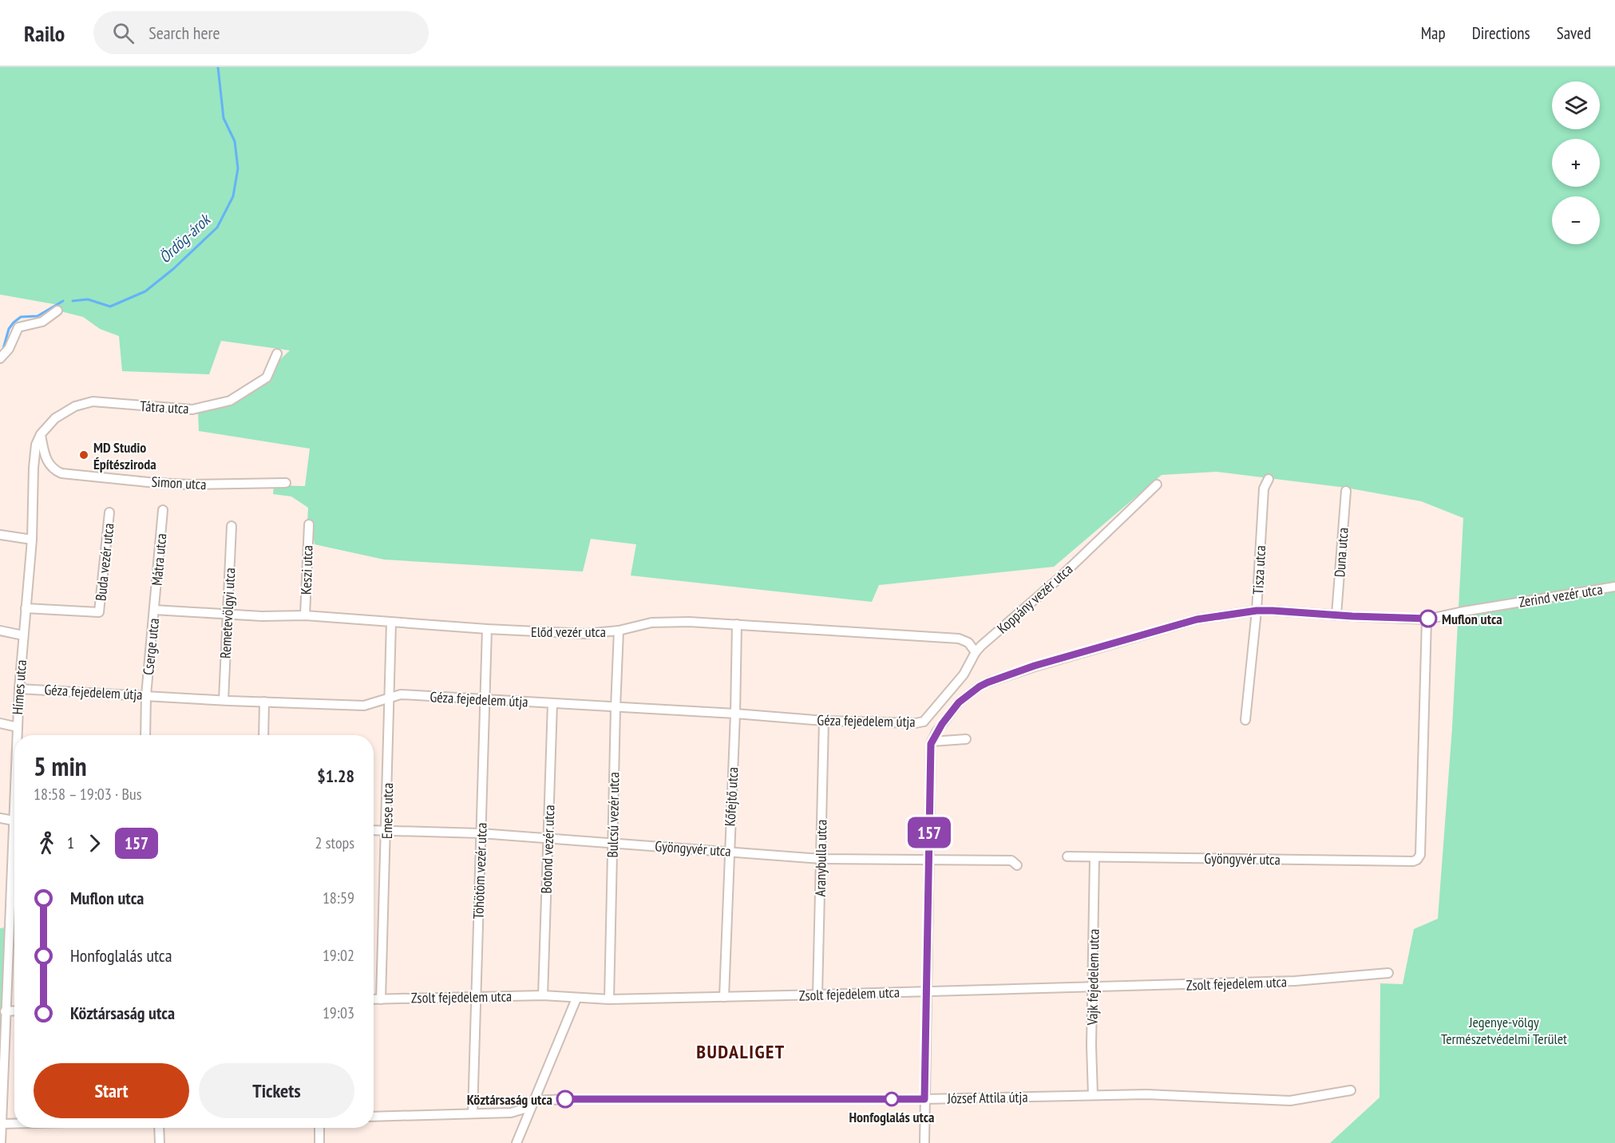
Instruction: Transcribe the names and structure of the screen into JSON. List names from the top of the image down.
{
  "streets": {
    "street": [
      "Tátra utca",
      "Simon utca",
      "Duna utca",
      "Mátra utca",
      "Buda vezér utca",
      "Keszi utca",
      "Tisza utca",
      "Zerind vezér utca",
      "Koppány vezér utca",
      "Remetevölgyi utca",
      "Előd vezér utca",
      "Cserge utca",
      "Hímes utca",
      "Géza fejedelem útja",
      "Kőfejtő utca",
      "Emese utca",
      "Bulcsú vezér utca",
      "Gyöngyvér utca",
      "Botond vezér utca",
      "Aranybulla utca",
      "Töhötöm vezér utca",
      "Vajk fejedelem utca",
      "Zsolt fejedelem utca",
      "József Attila útja"
    ]
  },
  "crossings": [
    ["Tátra utca", "Simon utca"],
    ["Tátra utca", "Hímes utca"],
    ["Simon utca", "Hímes utca"],
    ["Duna utca", "Zerind vezér utca"],
    ["Mátra utca", "Előd vezér utca"],
    ["Mátra utca", "Cserge utca"],
    ["Buda vezér utca", "Hímes utca"],
    ["Keszi utca", "Előd vezér utca"],
    ["Tisza utca", "Zerind vezér utca"],
    ["Zerind vezér utca", "Géza fejedelem útja"],
    ["Zerind vezér utca", "Gyöngyvér utca"],
    ["Koppány vezér utca", "Előd vezér utca"],
    ["Koppány vezér utca", "Géza fejedelem útja"],
    ["Remetevölgyi utca", "Előd vezér utca"],
    ["Remetevölgyi utca", "Géza fejedelem útja"],
    ["Előd vezér utca", "Cserge utca"],
    ["Előd vezér utca", "Kőfejtő utca"],
    ["Előd vezér utca", "Emese utca"],
    ["Előd vezér utca", "Bulcsú vezér utca"],
    ["Előd vezér utca", "Töhötöm vezér utca"],
    ["Cserge utca", "Géza fejedelem útja"],
    ["Hímes utca", "Géza fejedelem útja"],
    ["Géza fejedelem útja", "Kőfejtő utca"],
    ["Géza fejedelem útja", "Emese utca"],
    ["Géza fejedelem útja", "Bulcsú vezér utca"],
    ["Géza fejedelem útja", "Botond vezér utca"],
    ["Géza fejedelem útja", "Aranybulla utca"],
    ["Géza fejedelem útja", "Töhötöm vezér utca"],
    ["Kőfejtő utca", "Gyöngyvér utca"],
    ["Kőfejtő utca", "Zsolt fejedelem utca"],
    ["Emese utca", "Gyöngyvér utca"],
    ["Emese utca", "Zsolt fejedelem utca"],
    ["Bulcsú vezér utca", "Gyöngyvér utca"],
    ["Bulcsú vezér utca", "Zsolt fejedelem utca"],
    ["Gyöngyvér utca", "Botond vezér utca"],
    ["Gyöngyvér utca", "Aranybulla utca"],
    ["Gyöngyvér utca", "Töhötöm vezér utca"],
    ["Gyöngyvér utca", "Vajk fejedelem utca"],
    ["Botond vezér utca", "Zsolt fejedelem utca"],
    ["Aranybulla utca", "Zsolt fejedelem utca"],
    ["Töhötöm vezér utca", "Zsolt fejedelem utca"],
    ["Töhötöm vezér utca", "József Attila útja"],
    ["Vajk fejedelem utca", "Zsolt fejedelem utca"],
    ["Vajk fejedelem utca", "József Attila útja"]
  ],
  "districts": ["BUDALIGET"],
  "water": ["Ördög-árok"],
  "parks": ["Jegenye-völgy Természetvédelmi Terület"],
  "places": [
    "MD Studio Építésziroda",
    "Muflon utca",
    "Köztársaság utca",
    "Honfoglalás utca"
  ],
  "lines": ["bus line 157"],
  "page": {
    "header": "Railo",
    "search": "Search here",
    "nav": ["Map", "Directions", "Saved"],
    "on_map": "157",
    "map_buttons": ["+", "−"],
    "heading": ["5 min", "18:58 – 19:03 · Bus", "$1.28"],
    "legs": ["1", "157", "2 stops"],
    "list": [
      {
        "name": "Muflon utca",
        "value": "18:59"
      },
      {
        "name": "Honfoglalás utca",
        "value": "19:02"
      },
      {
        "name": "Köztársaság utca",
        "value": "19:03"
      }
    ],
    "buttons": ["Start", "Tickets"]
  }
}
